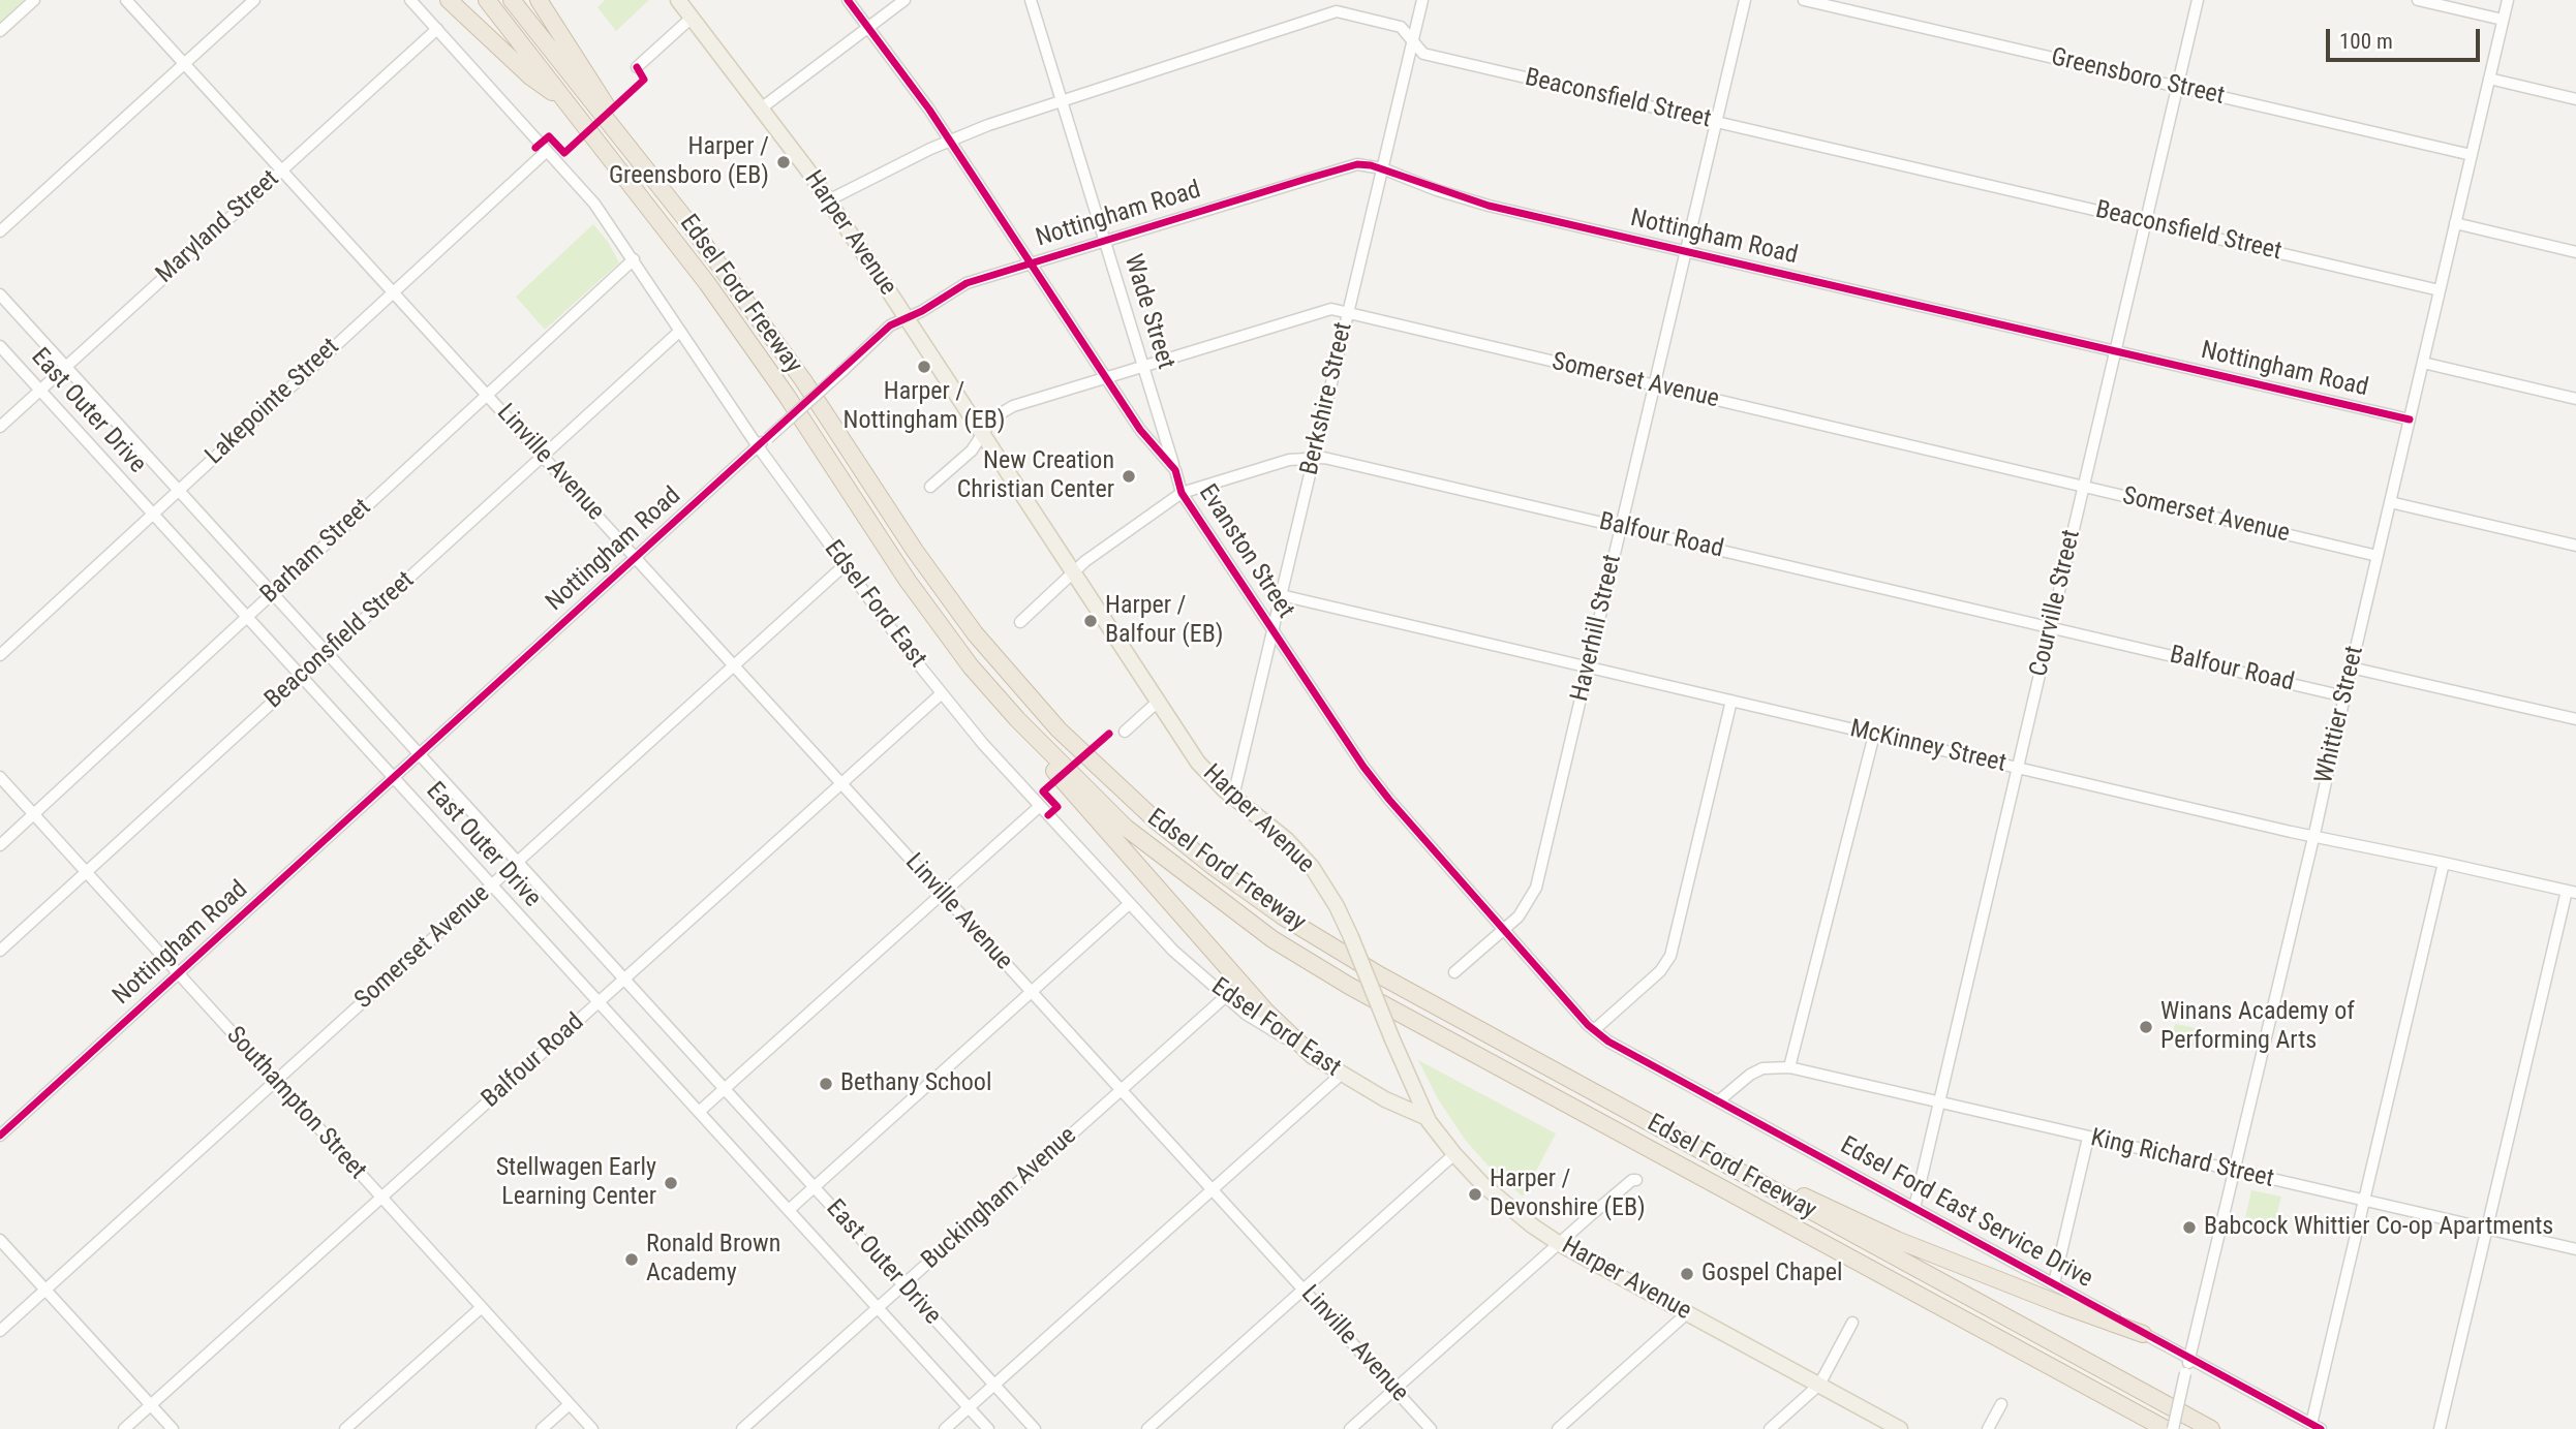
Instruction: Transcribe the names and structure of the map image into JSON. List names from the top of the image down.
{
  "streets": {
    "highway": ["Edsel Ford Freeway"],
    "main road": ["Harper Avenue", "Edsel Ford East"],
    "street": [
      "Greensboro Street",
      "Beaconsfield Street",
      "Nottingham Road",
      "Maryland Street",
      "Wade Street",
      "Somerset Avenue",
      "Berkshire Street",
      "Lakepointe Street",
      "East Outer Drive",
      "Linville Avenue",
      "Balfour Road",
      "Barham Street",
      "Evanston Street",
      "Courville Street",
      "Haverhill Street",
      "Whittier Street",
      "McKinney Street",
      "Southampton Street",
      "King Richard Street",
      "Buckingham Avenue",
      "Edsel Ford East Service Drive"
    ]
  },
  "crossings": [
    ["Greensboro Street", "Courville Street"],
    ["Greensboro Street", "Whittier Street"],
    ["Beaconsfield Street", "Harper Avenue"],
    ["Beaconsfield Street", "Wade Street"],
    ["Beaconsfield Street", "Berkshire Street"],
    ["Beaconsfield Street", "East Outer Drive"],
    ["Beaconsfield Street", "Linville Avenue"],
    ["Beaconsfield Street", "Evanston Street"],
    ["Beaconsfield Street", "Courville Street"],
    ["Beaconsfield Street", "Edsel Ford East"],
    ["Beaconsfield Street", "Haverhill Street"],
    ["Beaconsfield Street", "Whittier Street"],
    ["Beaconsfield Street", "Southampton Street"],
    ["Nottingham Road", "Harper Avenue"],
    ["Nottingham Road", "Wade Street"],
    ["Nottingham Road", "Berkshire Street"],
    ["Nottingham Road", "East Outer Drive"],
    ["Nottingham Road", "Linville Avenue"],
    ["Nottingham Road", "Evanston Street"],
    ["Nottingham Road", "Courville Street"],
    ["Nottingham Road", "Edsel Ford East"],
    ["Nottingham Road", "Haverhill Street"],
    ["Nottingham Road", "Whittier Street"],
    ["Nottingham Road", "Southampton Street"],
    ["Maryland Street", "East Outer Drive"],
    ["Maryland Street", "Linville Avenue"],
    ["Maryland Street", "Edsel Ford East"],
    ["Harper Avenue", "Somerset Avenue"],
    ["Harper Avenue", "Berkshire Street"],
    ["Harper Avenue", "Balfour Road"],
    ["Harper Avenue", "Edsel Ford East"],
    ["Wade Street", "Somerset Avenue"],
    ["Wade Street", "Evanston Street"],
    ["Somerset Avenue", "Berkshire Street"],
    ["Somerset Avenue", "East Outer Drive"],
    ["Somerset Avenue", "Linville Avenue"],
    ["Somerset Avenue", "Evanston Street"],
    ["Somerset Avenue", "Courville Street"],
    ["Somerset Avenue", "Edsel Ford East"],
    ["Somerset Avenue", "Haverhill Street"],
    ["Somerset Avenue", "Whittier Street"],
    ["Somerset Avenue", "Southampton Street"],
    ["Berkshire Street", "Balfour Road"],
    ["Berkshire Street", "Evanston Street"],
    ["Berkshire Street", "McKinney Street"],
    ["Lakepointe Street", "East Outer Drive"],
    ["Lakepointe Street", "Linville Avenue"],
    ["Lakepointe Street", "Edsel Ford East"],
    ["East Outer Drive", "Balfour Road"],
    ["East Outer Drive", "Barham Street"],
    ["East Outer Drive", "Buckingham Avenue"],
    ["Linville Avenue", "Balfour Road"],
    ["Linville Avenue", "Barham Street"],
    ["Linville Avenue", "Buckingham Avenue"],
    ["Balfour Road", "Evanston Street"],
    ["Balfour Road", "Courville Street"],
    ["Balfour Road", "Edsel Ford East"],
    ["Balfour Road", "Haverhill Street"],
    ["Balfour Road", "Whittier Street"],
    ["Balfour Road", "Southampton Street"],
    ["Barham Street", "Edsel Ford East"],
    ["Barham Street", "Southampton Street"],
    ["Evanston Street", "Haverhill Street"],
    ["Evanston Street", "Edsel Ford East Service Drive"],
    ["Courville Street", "McKinney Street"],
    ["Courville Street", "King Richard Street"],
    ["Courville Street", "Edsel Ford East Service Drive"],
    ["Edsel Ford East", "Buckingham Avenue"],
    ["Haverhill Street", "McKinney Street"],
    ["Whittier Street", "McKinney Street"],
    ["Whittier Street", "King Richard Street"],
    ["Whittier Street", "Edsel Ford East Service Drive"]
  ],
  "places": [
    "Harper / Greensboro (EB)",
    "Harper / Nottingham (EB)",
    "New Creation Christian Center",
    "Harper / Balfour (EB)",
    "Winans Academy of Performing Arts",
    "Bethany School",
    "Stellwagen Early Learning Center",
    "Harper / Devonshire (EB)",
    "Babcock Whittier Co-op Apartments",
    "Ronald Brown Academy",
    "Gospel Chapel"
  ],
  "scale_bar": "100 m"
}
